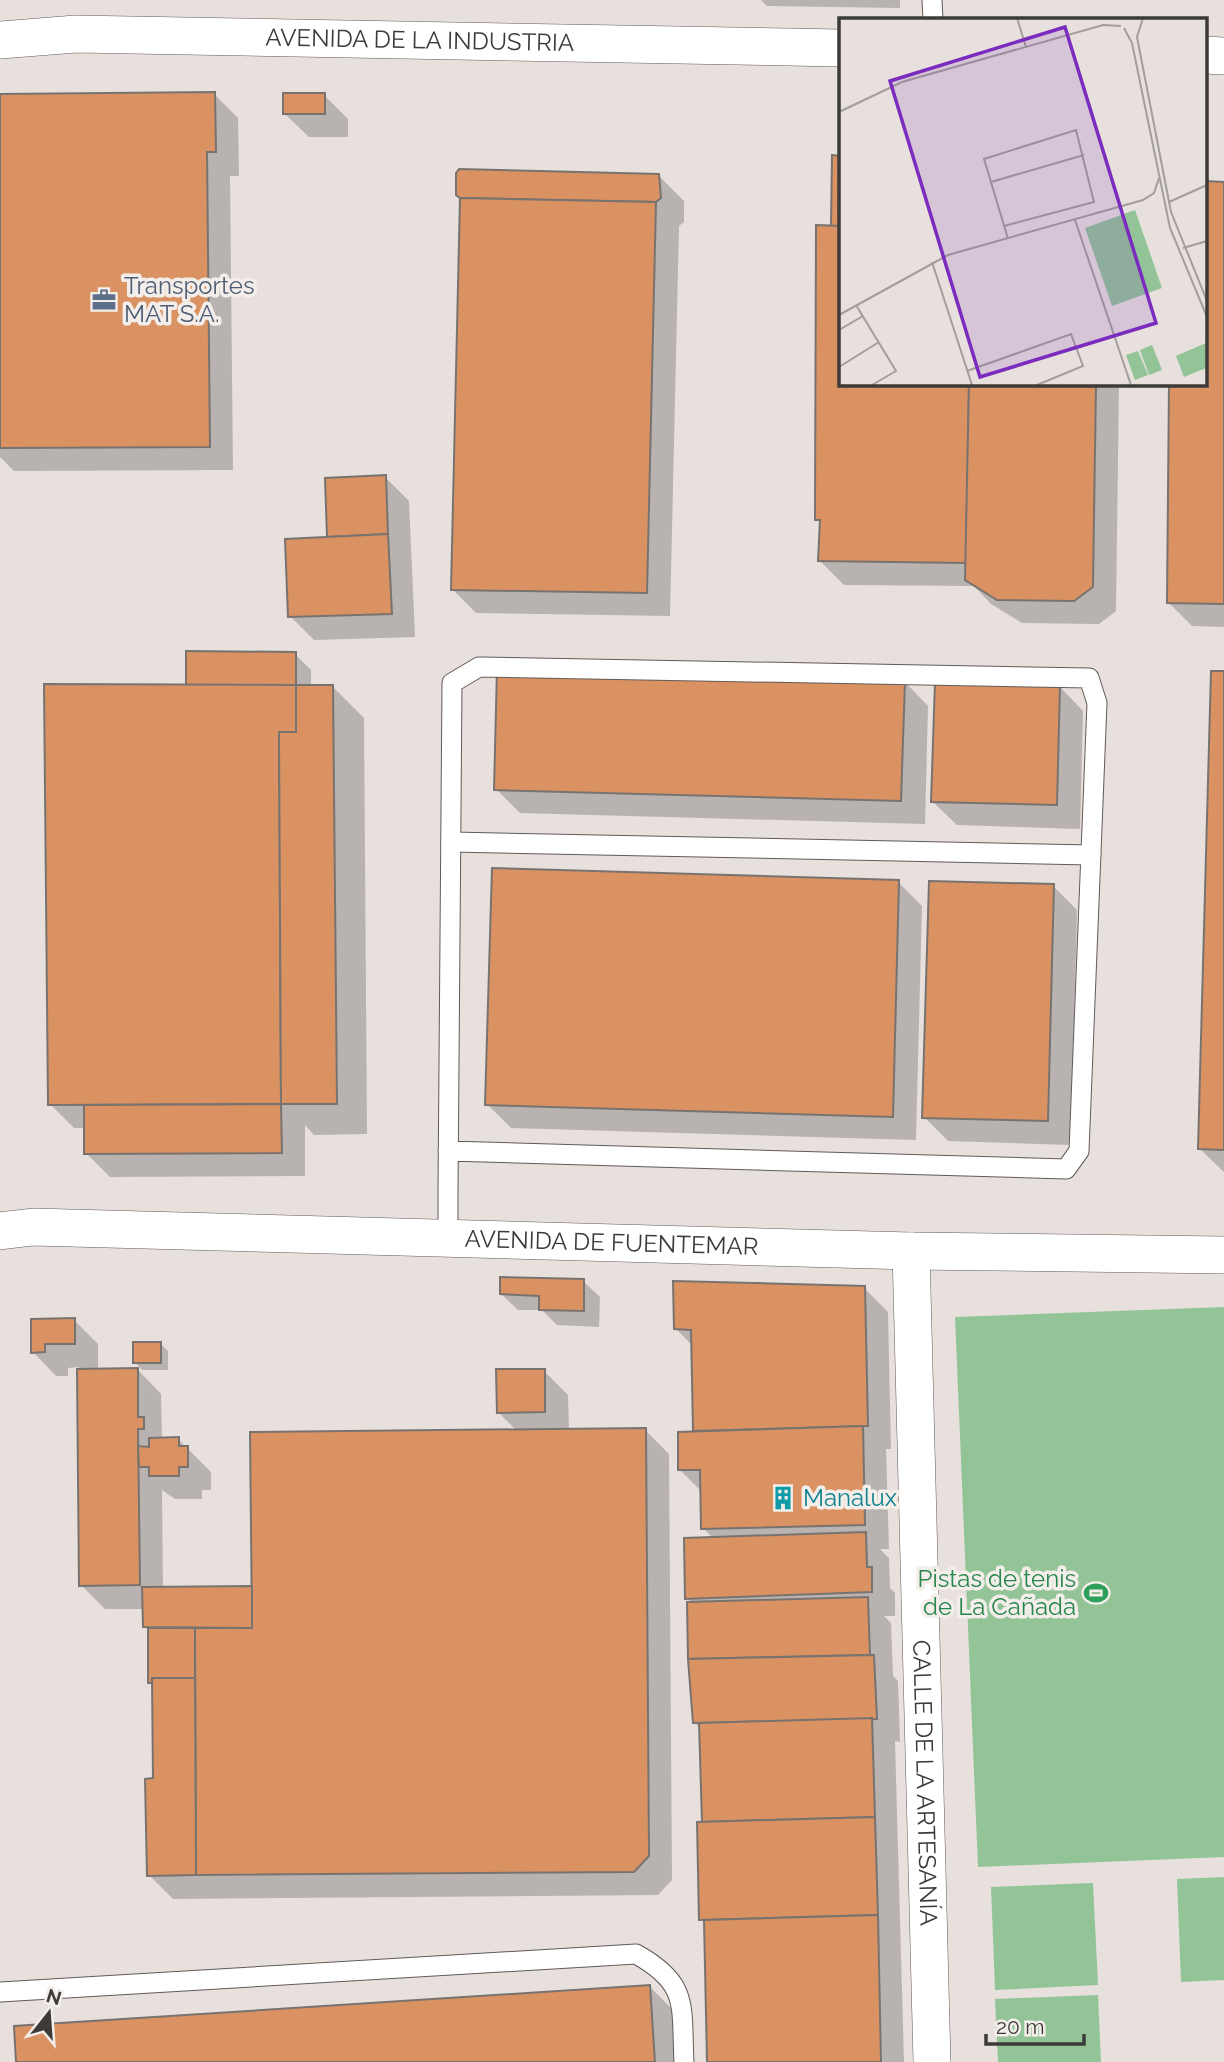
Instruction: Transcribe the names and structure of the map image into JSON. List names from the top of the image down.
{
  "streets": {
    "street": ["AVENIDA DE LA INDUSTRIA", "AVENIDA DE FUENTEMAR", "CALLE DE LA ARTESANÍA"]
  },
  "crossings": [
    ["AVENIDA DE FUENTEMAR", "CALLE DE LA ARTESANÍA"]
  ],
  "places": {
    "office": ["Transportes MAT S.A."],
    "building": ["Manalux"],
    "sports": ["Pistas de tenis de La Cañada"]
  },
  "scale_bar": "20 m",
  "north": "top"
}
